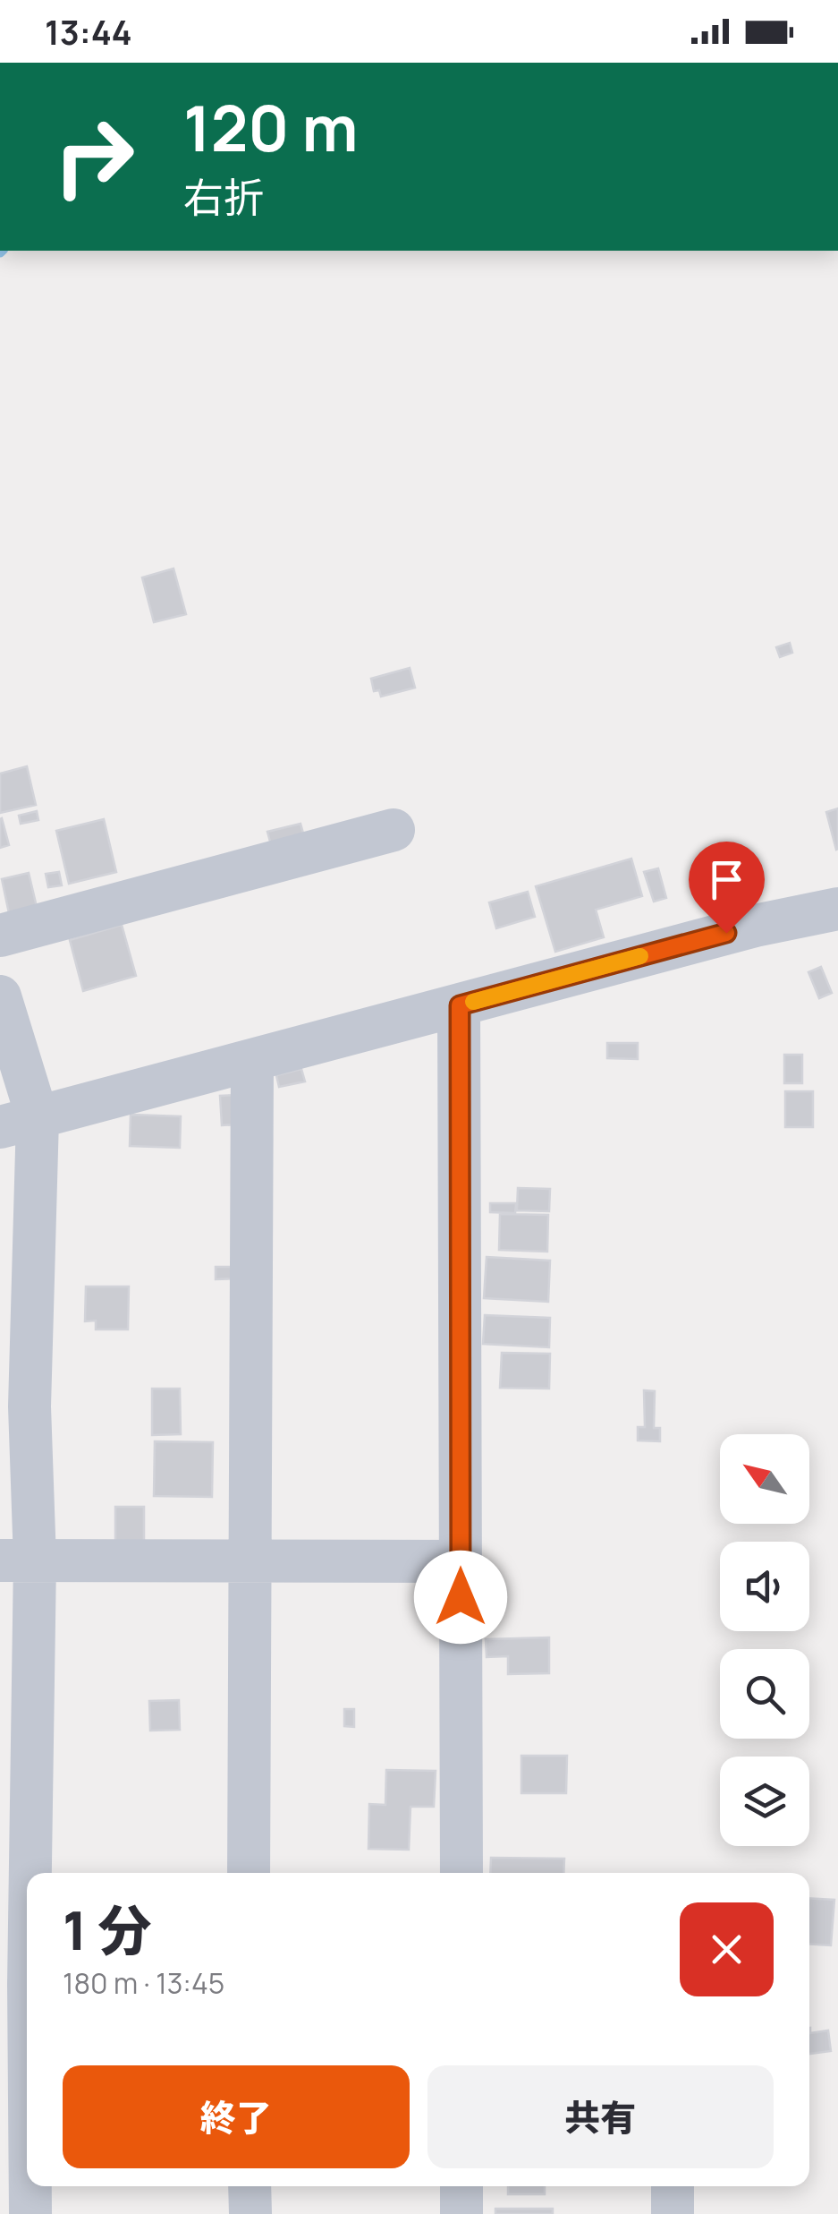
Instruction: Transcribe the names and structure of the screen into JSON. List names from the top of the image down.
{
  "north": "top left",
  "page": {
    "status": "13:44",
    "turn": ["120 m", "右折"],
    "heading": ["1 分", "180 m · 13:45"],
    "buttons": ["終了", "共有"]
  }
}
